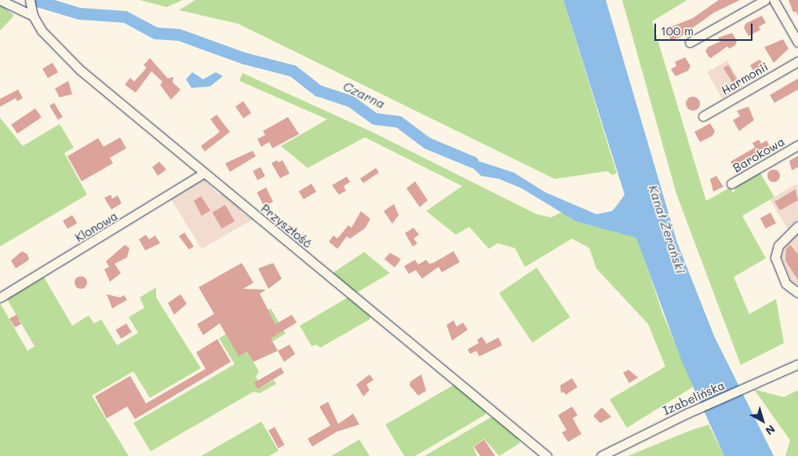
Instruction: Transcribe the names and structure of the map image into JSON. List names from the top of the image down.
{
  "streets": {
    "street": [
      "Harmonii",
      "Barokowa",
      "Przyszłość",
      "Klonowa",
      "Izabelińska"
    ]
  },
  "crossings": [
    ["Przyszłość", "Klonowa"]
  ],
  "water": ["Czarna", "Kanał Żerański"],
  "scale_bar": "100 m",
  "north": "bottom right"
}
